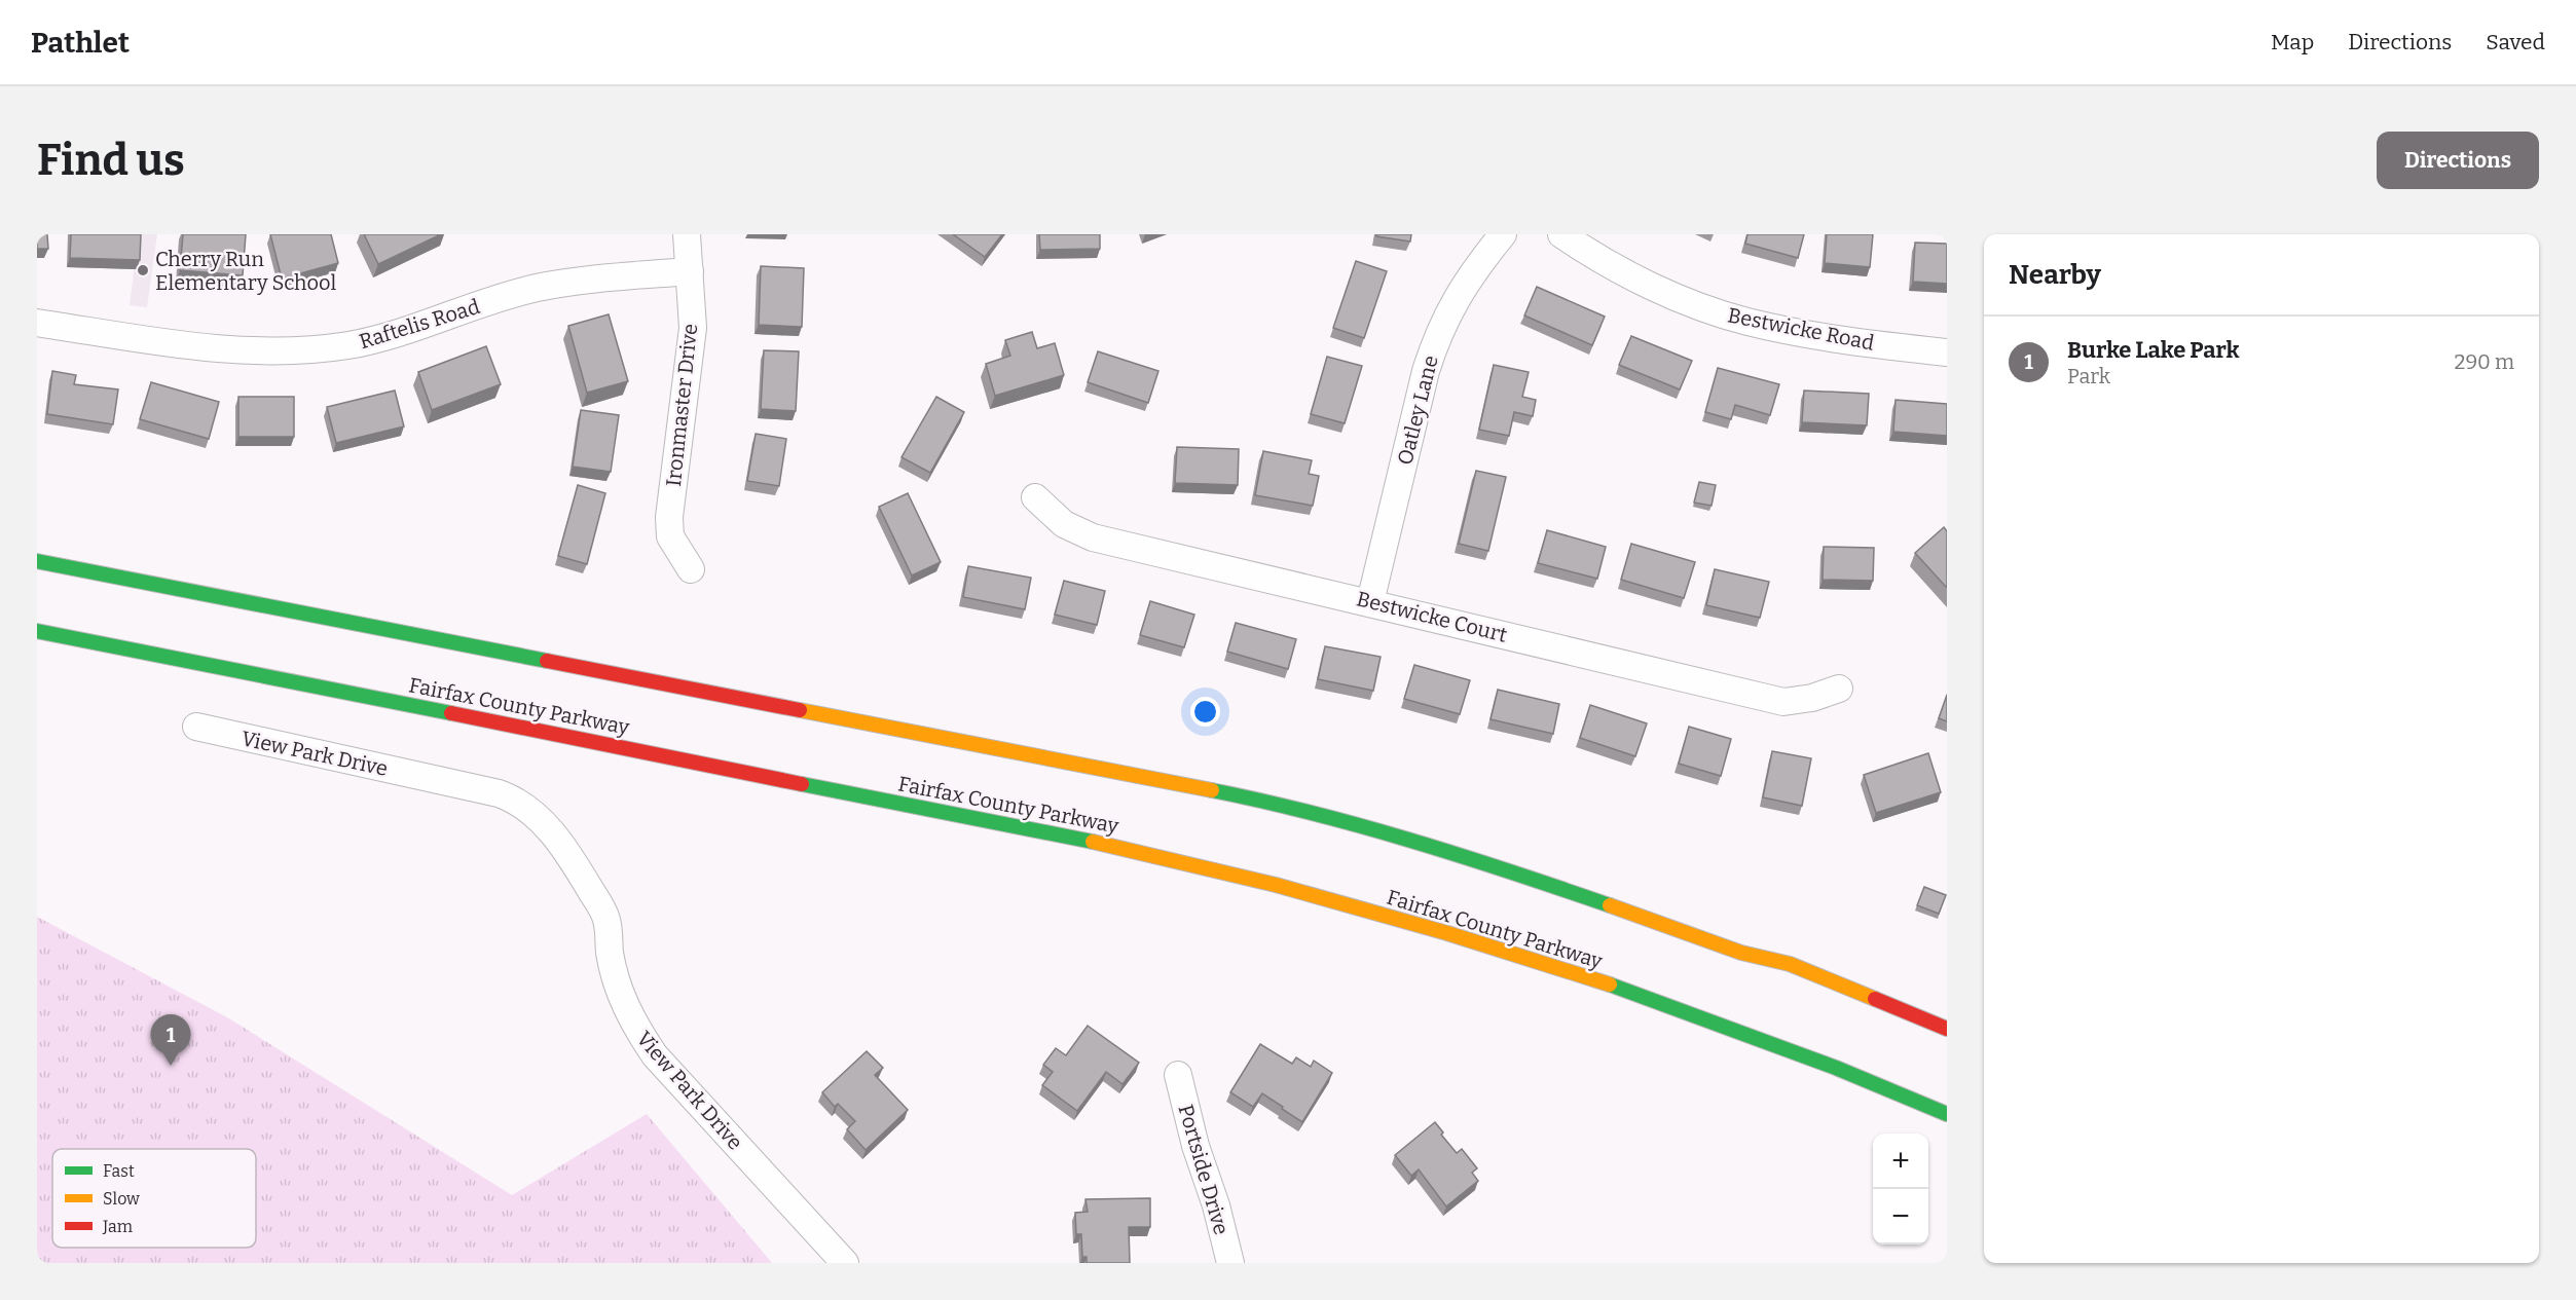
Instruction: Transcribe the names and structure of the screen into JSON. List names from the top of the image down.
{
  "streets": {
    "highway": ["Fairfax County Parkway"],
    "street": [
      "Raftelis Road",
      "Bestwicke Road",
      "Ironmaster Drive",
      "Oatley Lane",
      "Bestwicke Court",
      "View Park Drive",
      "Portside Drive"
    ]
  },
  "crossings": [
    ["Raftelis Road", "Ironmaster Drive"],
    ["Oatley Lane", "Bestwicke Court"]
  ],
  "places": ["Cherry Run Elementary School"],
  "legend": ["Fast", "Slow", "Jam"],
  "page": {
    "header": "Pathlet",
    "nav": ["Map", "Directions", "Saved"],
    "buttons": "Directions",
    "title": "Find us",
    "heading": "Nearby",
    "list": [
      {
        "mark": "1",
        "name": "Burke Lake Park",
        "note": "Park",
        "value": "290 m"
      }
    ],
    "pins": "1",
    "map_buttons": ["+", "−"]
  }
}
